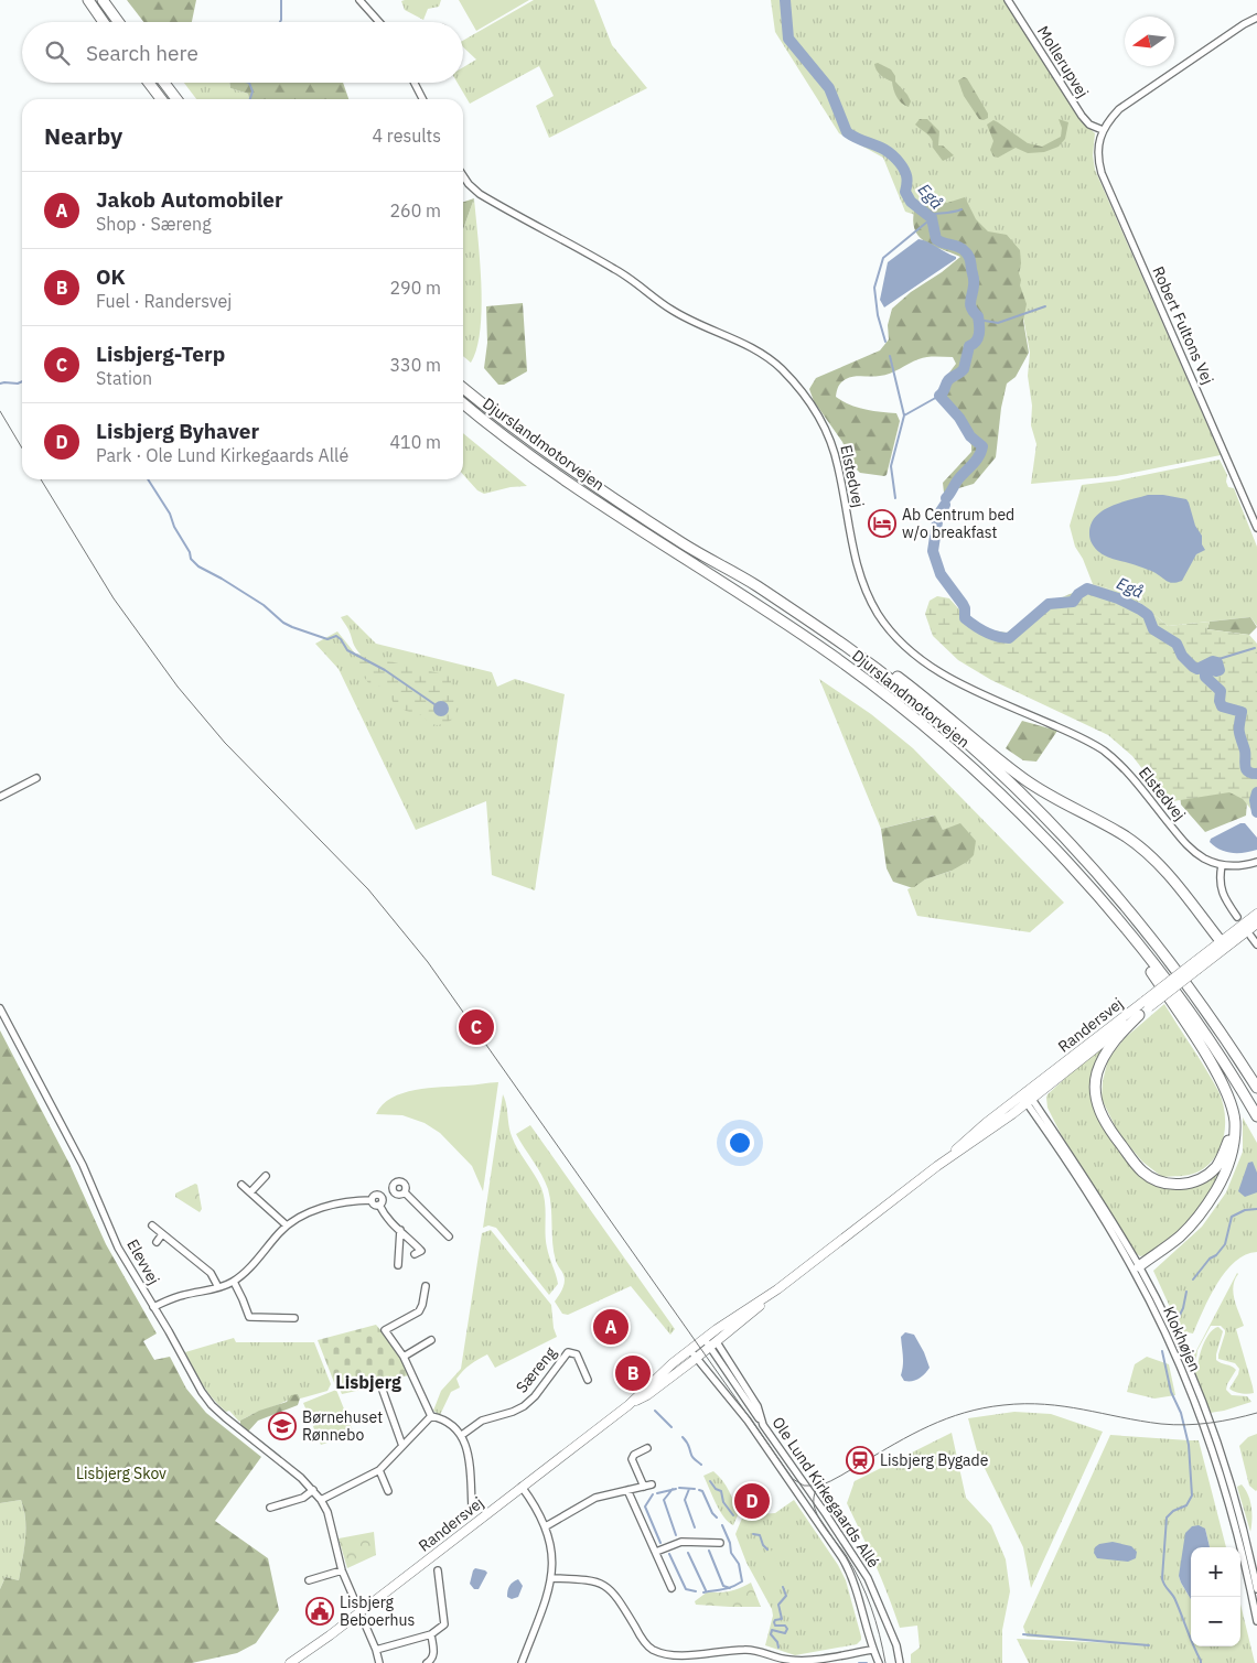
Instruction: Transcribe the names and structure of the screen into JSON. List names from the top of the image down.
{
  "streets": {
    "highway": ["Djurslandmotorvejen"],
    "main road": ["Randersvej"],
    "street": [
      "Mollerupvej",
      "Robert Fultons Vej",
      "Elstedvej",
      "Elevvej",
      "Klokhøjen",
      "Særeng",
      "Ole Lund Kirkegaards Allé"
    ]
  },
  "crossings": [
    ["Mollerupvej", "Robert Fultons Vej"],
    ["Randersvej", "Elevvej"],
    ["Randersvej", "Klokhøjen"],
    ["Randersvej", "Ole Lund Kirkegaards Allé"]
  ],
  "districts": ["Lisbjerg"],
  "water": ["Egå"],
  "parks": ["Lisbjerg Skov"],
  "places": {
    "hotel": ["Ab Centrum bed w/o breakfast"],
    "school or university": ["Børnehuset Rønnebo"],
    "station": ["Lisbjerg Bygade"],
    "public building": ["Lisbjerg Beboerhus"]
  },
  "north": "left",
  "page": {
    "search": "Search here",
    "heading": ["Nearby", "4 results"],
    "list": [
      {
        "mark": "A",
        "name": "Jakob Automobiler",
        "note": "Shop · Særeng",
        "value": "260 m"
      },
      {
        "mark": "B",
        "name": "OK",
        "note": "Fuel · Randersvej",
        "value": "290 m"
      },
      {
        "mark": "C",
        "name": "Lisbjerg-Terp",
        "note": "Station",
        "value": "330 m"
      },
      {
        "mark": "D",
        "name": "Lisbjerg Byhaver",
        "note": "Park · Ole Lund Kirkegaards Allé",
        "value": "410 m"
      }
    ],
    "pins": [
      "C",
      "A",
      "B",
      "D"
    ],
    "map_buttons": ["+", "−"]
  }
}
